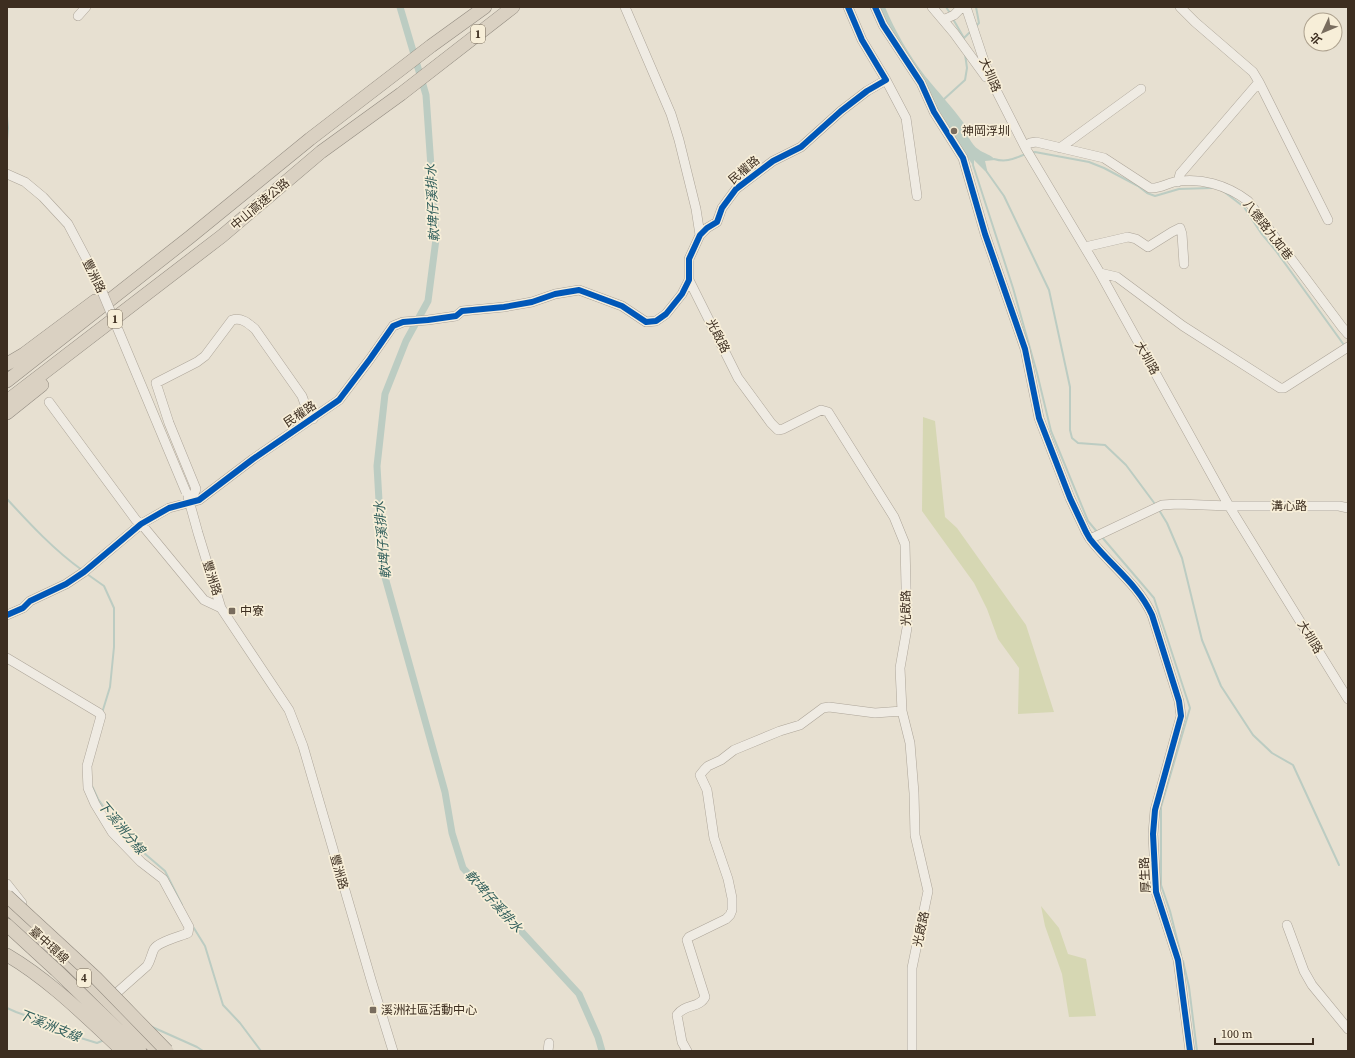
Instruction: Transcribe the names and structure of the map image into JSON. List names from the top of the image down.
{
  "streets": {
    "highway": [
      "1",
      "中山高速公路",
      "臺中環線",
      "4"
    ],
    "street": [
      "大圳路",
      "民權路",
      "八德路九如巷",
      "豐洲路",
      "光啟路",
      "溝心路",
      "厚生路"
    ]
  },
  "crossings": [
    ["大圳路", "八德路九如巷"],
    ["大圳路", "溝心路"],
    ["民權路", "豐洲路"],
    ["民權路", "光啟路"],
    ["溝心路", "厚生路"]
  ],
  "water": ["軟埤仔溪排水", "下溪洲分線", "下溪洲支線"],
  "places": {
    "other": ["神岡浮圳"],
    "transit": ["中寮", "溪洲社區活動中心"]
  },
  "scale_bar": "100 m",
  "north": "bottom left"
}
